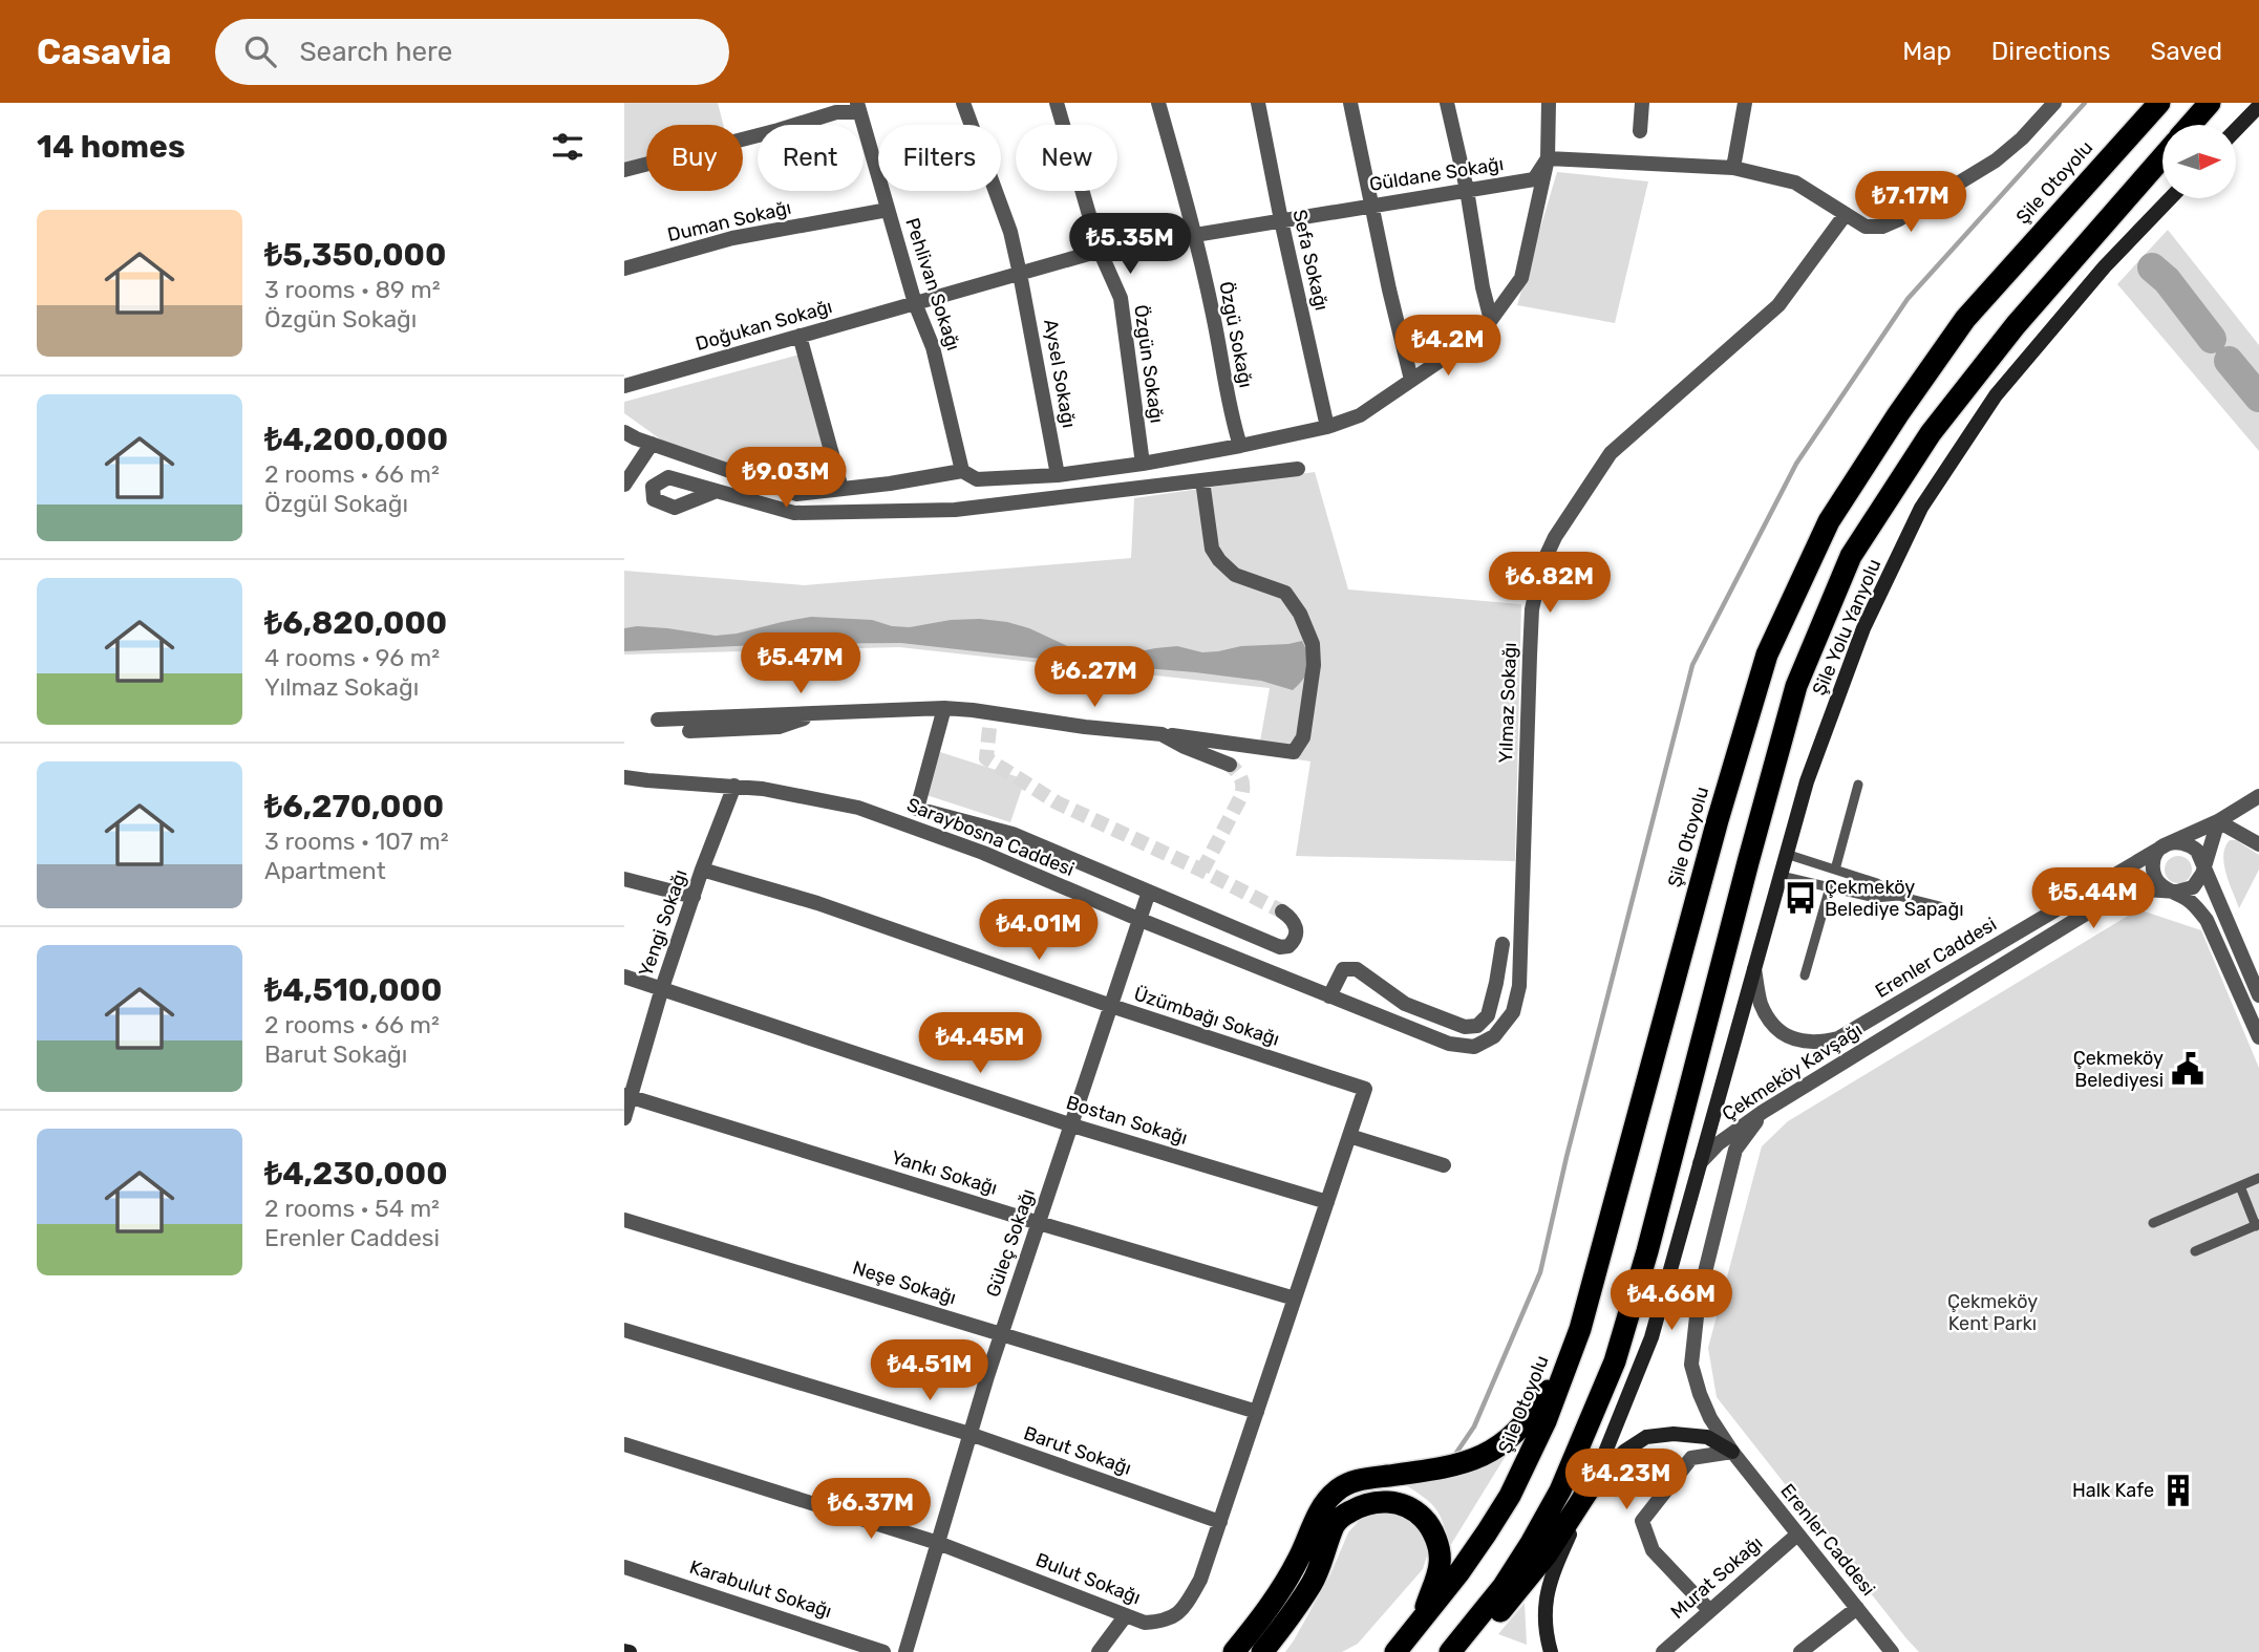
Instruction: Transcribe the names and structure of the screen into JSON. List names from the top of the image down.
{
  "streets": {
    "highway": ["Şile Otoyolu"],
    "main road": ["Şile Yolu Yanyolu", "Çekmeköy Kavşağı"],
    "street": [
      "Güldane Sokağı",
      "Duman Sokağı",
      "Sefa Sokağı",
      "Pehlivan Sokağı",
      "Doğukan Sokağı",
      "Özgü Sokağı",
      "Özgün Sokağı",
      "Aysel Sokağı",
      "Yılmaz Sokağı",
      "Saraybosna Caddesi",
      "Yengi Sokağı",
      "Erenler Caddesi",
      "Üzümbağı Sokağı",
      "Bostan Sokağı",
      "Yankı Sokağı",
      "Güleç Sokağı",
      "Neşe Sokağı",
      "Barut Sokağı",
      "Murat Sokağı",
      "Bulut Sokağı",
      "Karabulut Sokağı"
    ]
  },
  "crossings": [
    ["Güldane Sokağı", "Sefa Sokağı"],
    ["Güldane Sokağı", "Pehlivan Sokağı"],
    ["Güldane Sokağı", "Doğukan Sokağı"],
    ["Güldane Sokağı", "Özgü Sokağı"],
    ["Güldane Sokağı", "Özgün Sokağı"],
    ["Güldane Sokağı", "Aysel Sokağı"],
    ["Duman Sokağı", "Pehlivan Sokağı"],
    ["Pehlivan Sokağı", "Doğukan Sokağı"],
    ["Şile Yolu Yanyolu", "Erenler Caddesi"],
    ["Şile Yolu Yanyolu", "Çekmeköy Kavşağı"],
    ["Yılmaz Sokağı", "Saraybosna Caddesi"],
    ["Saraybosna Caddesi", "Yengi Sokağı"],
    ["Saraybosna Caddesi", "Güleç Sokağı"],
    ["Yengi Sokağı", "Üzümbağı Sokağı"],
    ["Yengi Sokağı", "Bostan Sokağı"],
    ["Yengi Sokağı", "Yankı Sokağı"],
    ["Erenler Caddesi", "Çekmeköy Kavşağı"],
    ["Erenler Caddesi", "Murat Sokağı"],
    ["Üzümbağı Sokağı", "Güleç Sokağı"],
    ["Üzümbağı Sokağı", "Bulut Sokağı"],
    ["Bostan Sokağı", "Güleç Sokağı"],
    ["Bostan Sokağı", "Bulut Sokağı"],
    ["Yankı Sokağı", "Güleç Sokağı"],
    ["Yankı Sokağı", "Bulut Sokağı"],
    ["Güleç Sokağı", "Neşe Sokağı"],
    ["Güleç Sokağı", "Barut Sokağı"],
    ["Güleç Sokağı", "Bulut Sokağı"],
    ["Neşe Sokağı", "Bulut Sokağı"],
    ["Barut Sokağı", "Bulut Sokağı"]
  ],
  "parks": ["Çekmeköy Kent Parkı"],
  "places": {
    "bus stop": ["Çekmeköy Belediye Sapağı"],
    "public building": ["Çekmeköy Belediyesi"],
    "building": ["Halk Kafe"]
  },
  "north": "right",
  "page": {
    "header": "Casavia",
    "search": "Search here",
    "nav": ["Map", "Directions", "Saved"],
    "heading": "14 homes",
    "chip": [
      "Buy",
      "Rent",
      "Filters",
      "New"
    ],
    "price": [
      "₺7.17M",
      "₺5.35M",
      "₺4.2M",
      "₺9.03M",
      "₺6.82M",
      "₺5.47M",
      "₺6.27M",
      "₺5.44M",
      "₺4.01M",
      "₺4.45M",
      "₺4.66M",
      "₺4.51M",
      "₺4.23M",
      "₺6.37M"
    ],
    "list": [
      {
        "name": "₺5,350,000",
        "note": "3 rooms · 89 m² · Özgün Sokağı"
      },
      {
        "name": "₺4,200,000",
        "note": "2 rooms · 66 m² · Özgül Sokağı"
      },
      {
        "name": "₺6,820,000",
        "note": "4 rooms · 96 m² · Yılmaz Sokağı"
      },
      {
        "name": "₺6,270,000",
        "note": "3 rooms · 107 m² · Apartment"
      },
      {
        "name": "₺4,510,000",
        "note": "2 rooms · 66 m² · Barut Sokağı"
      },
      {
        "name": "₺4,230,000",
        "note": "2 rooms · 54 m² · Erenler Caddesi"
      }
    ]
  }
}
